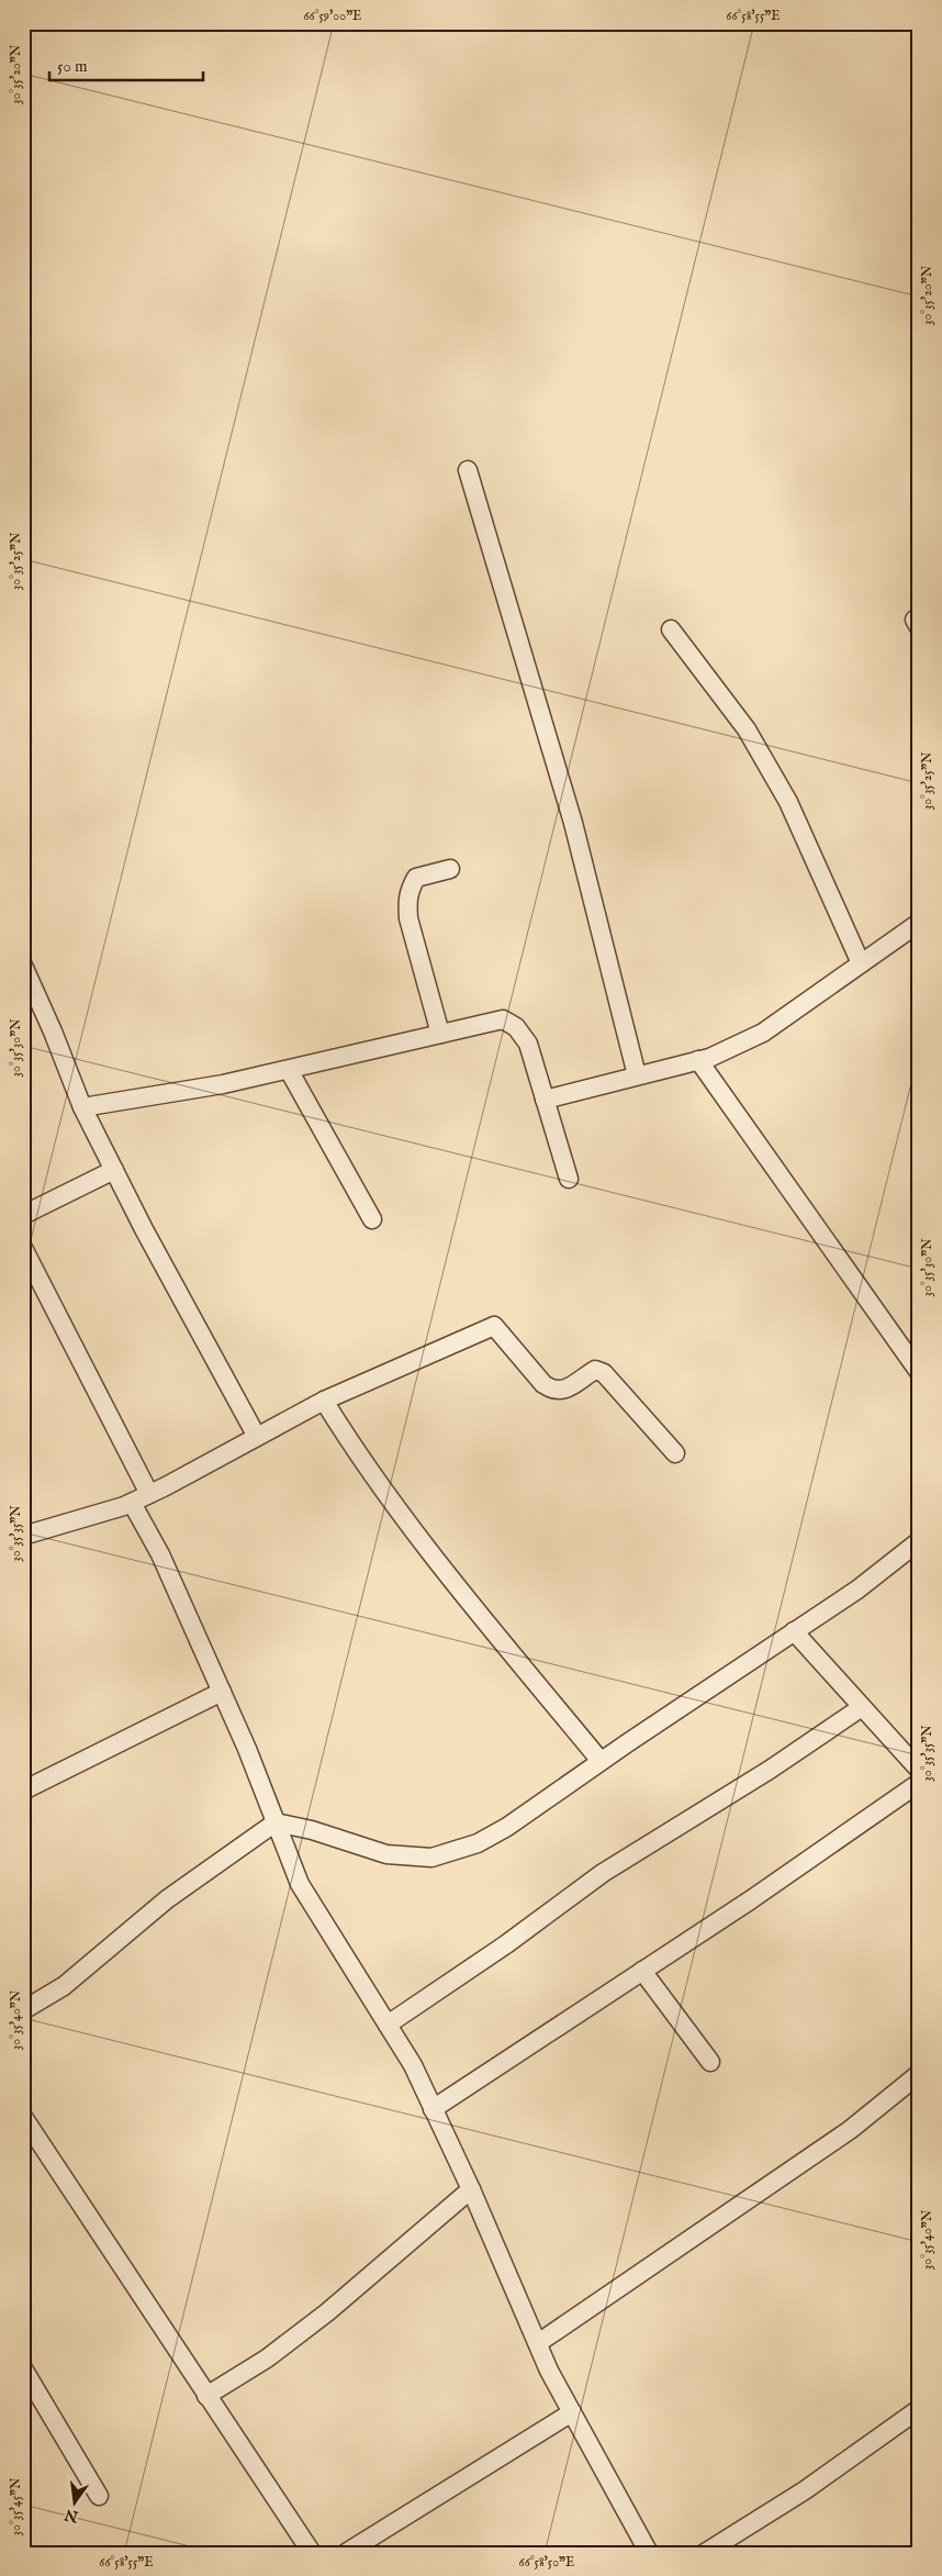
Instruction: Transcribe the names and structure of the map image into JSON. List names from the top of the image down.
{
  "scale_bar": "50 m",
  "north": "bottom",
  "coordinates": [
    "66°59'00\"E",
    "66°58'55\"E",
    "30°35'20\"N",
    "30°35'25\"N",
    "30°35'30\"N",
    "30°35'35\"N",
    "30°35'40\"N",
    "30°35'45\"N",
    "66°58'50\"E"
  ]
}
